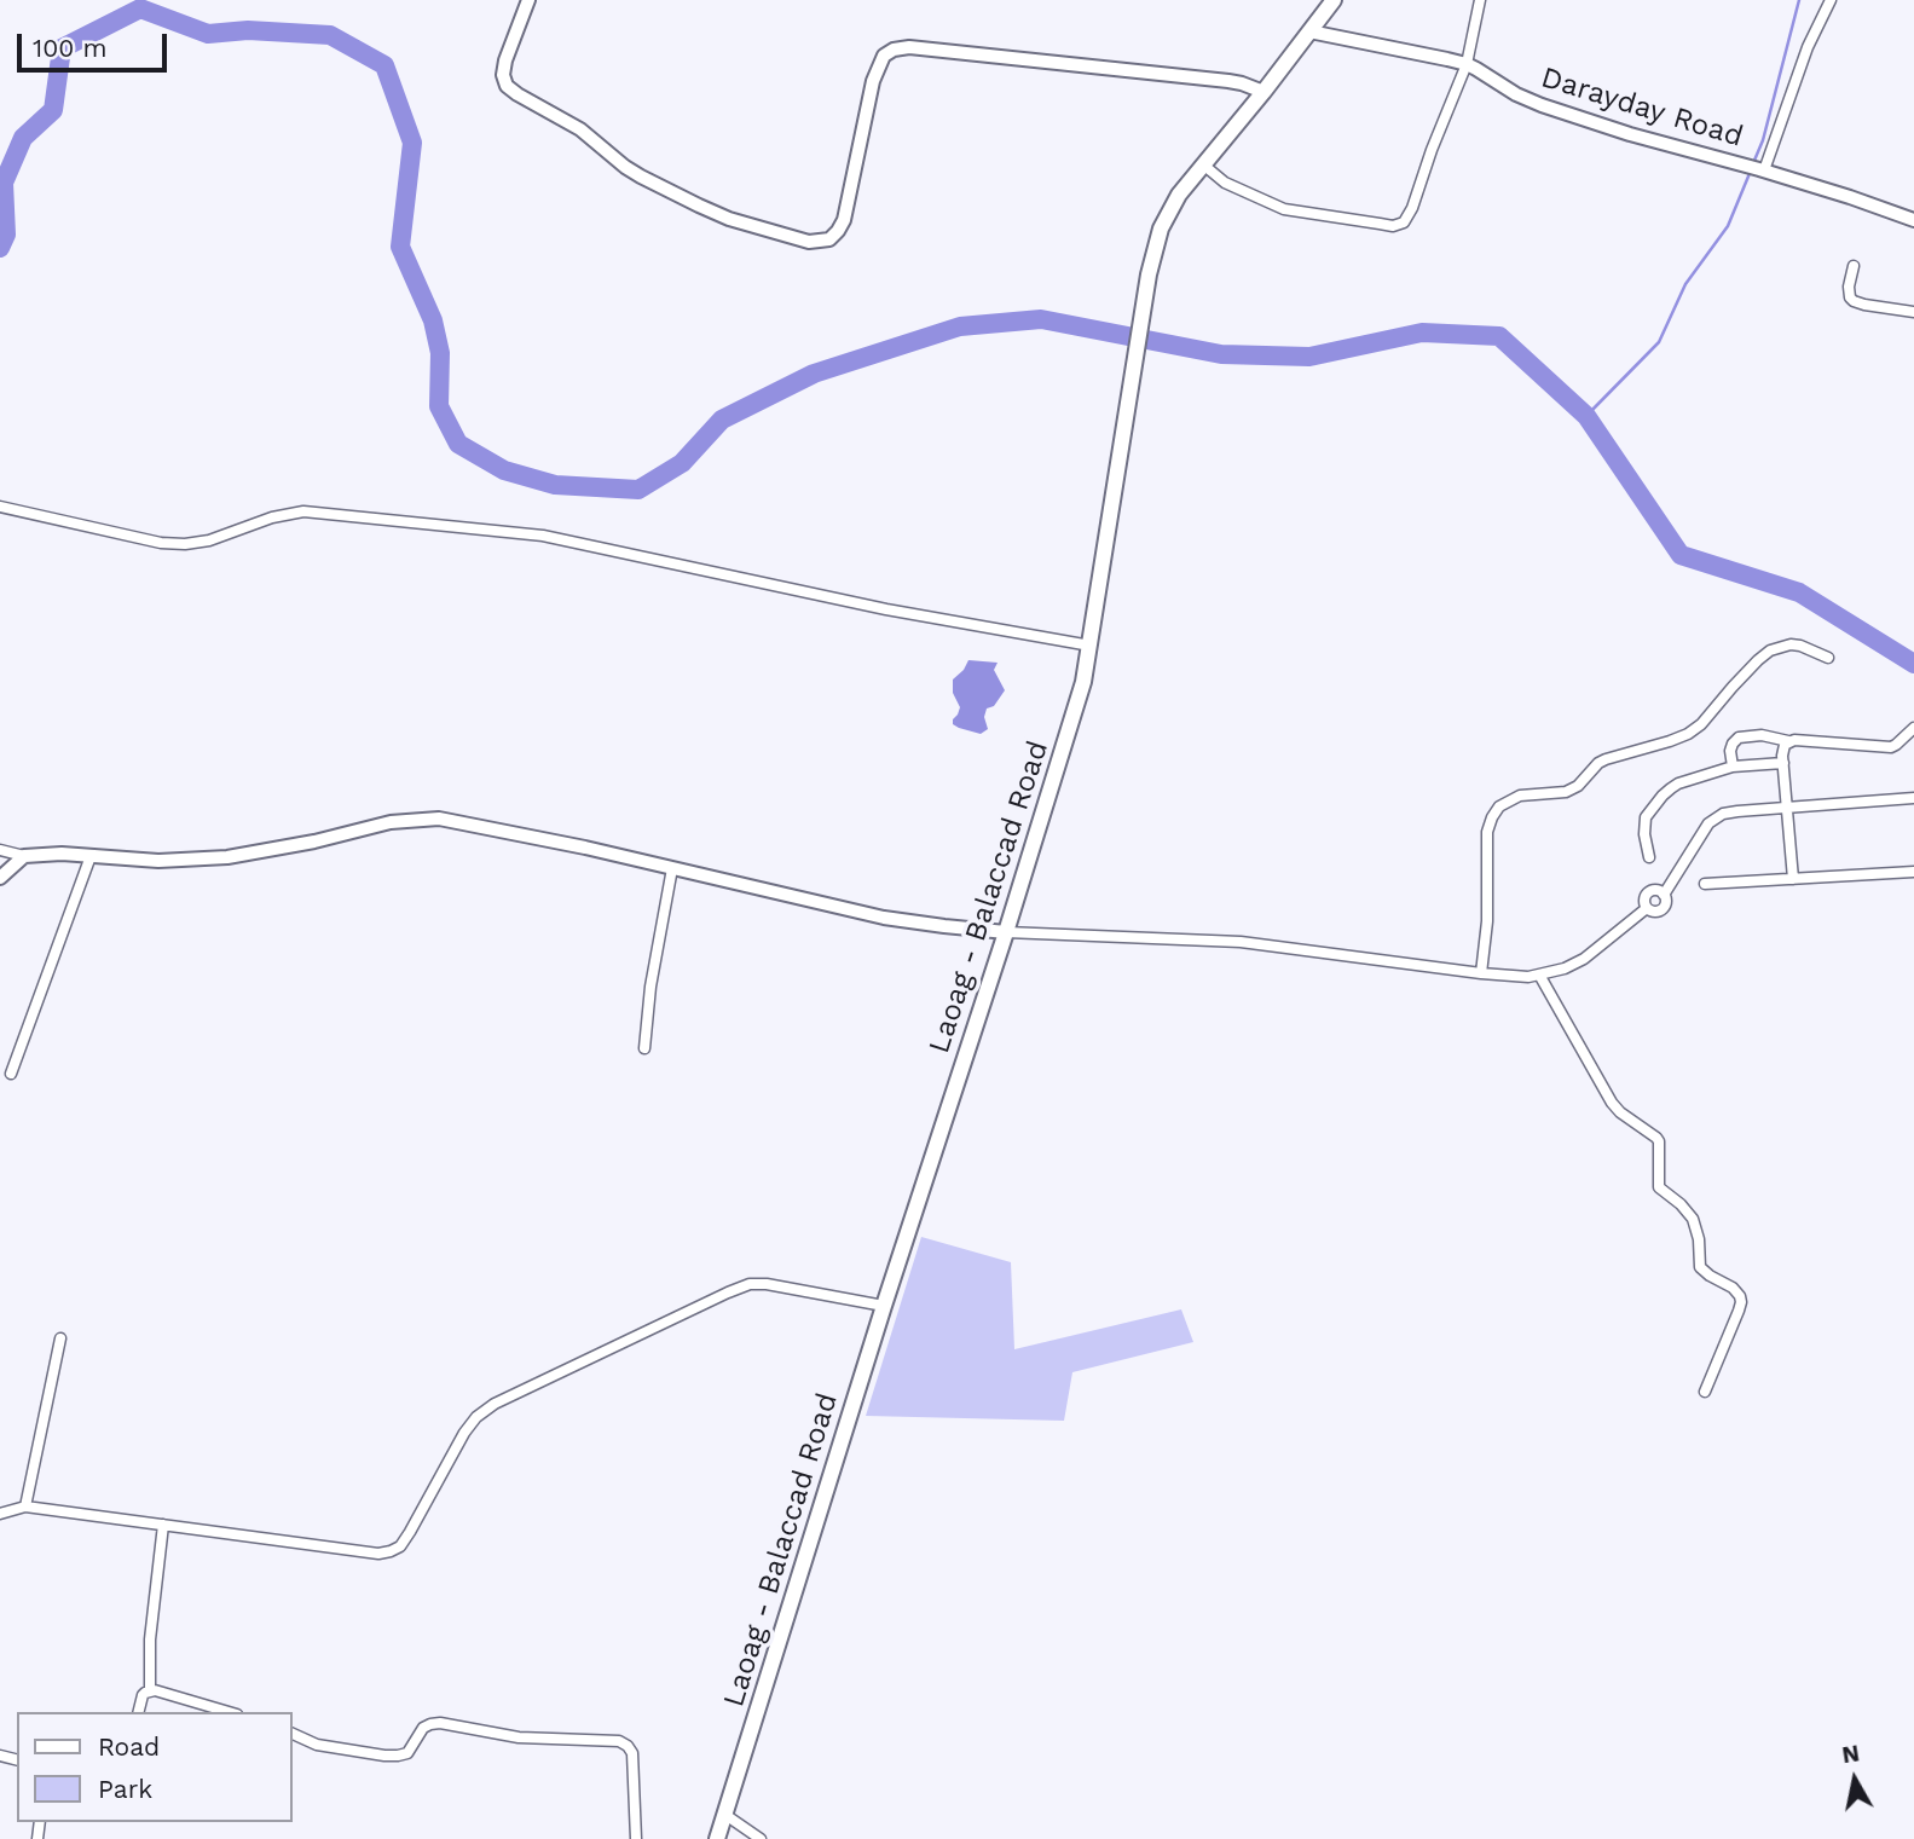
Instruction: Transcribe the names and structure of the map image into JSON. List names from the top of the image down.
{
  "streets": {
    "main road": ["Laoag - Balaccad Road"],
    "street": ["Darayday Road"]
  },
  "crossings": [
    ["Darayday Road", "Laoag - Balaccad Road"]
  ],
  "legend": ["Road", "Park"],
  "scale_bar": "100 m",
  "north": "top"
}
